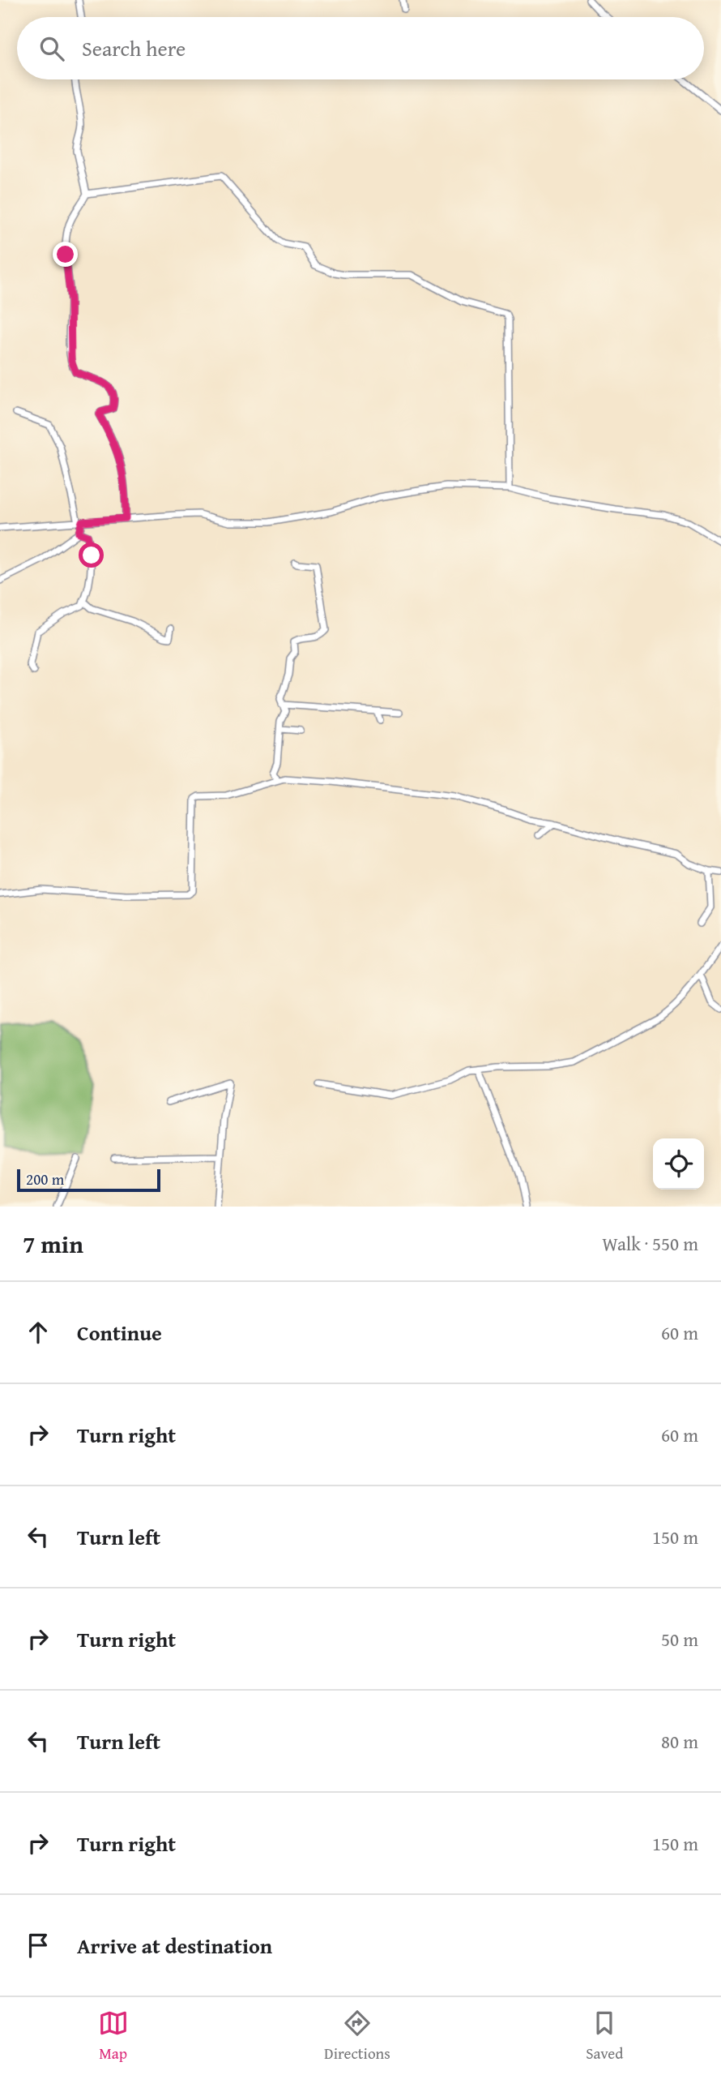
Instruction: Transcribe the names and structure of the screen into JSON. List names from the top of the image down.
{
  "scale_bar": "200 m",
  "page": {
    "search": "Search here",
    "scale": "200 m",
    "heading": ["7 min", "Walk · 550 m"],
    "list": [
      ["Continue", "60 m"],
      ["Turn right", "60 m"],
      ["Turn left", "150 m"],
      ["Turn right", "50 m"],
      ["Turn left", "80 m"],
      ["Turn right", "150 m"],
      "Arrive at destination"
    ],
    "nav": ["Map", "Directions", "Saved"]
  }
}
